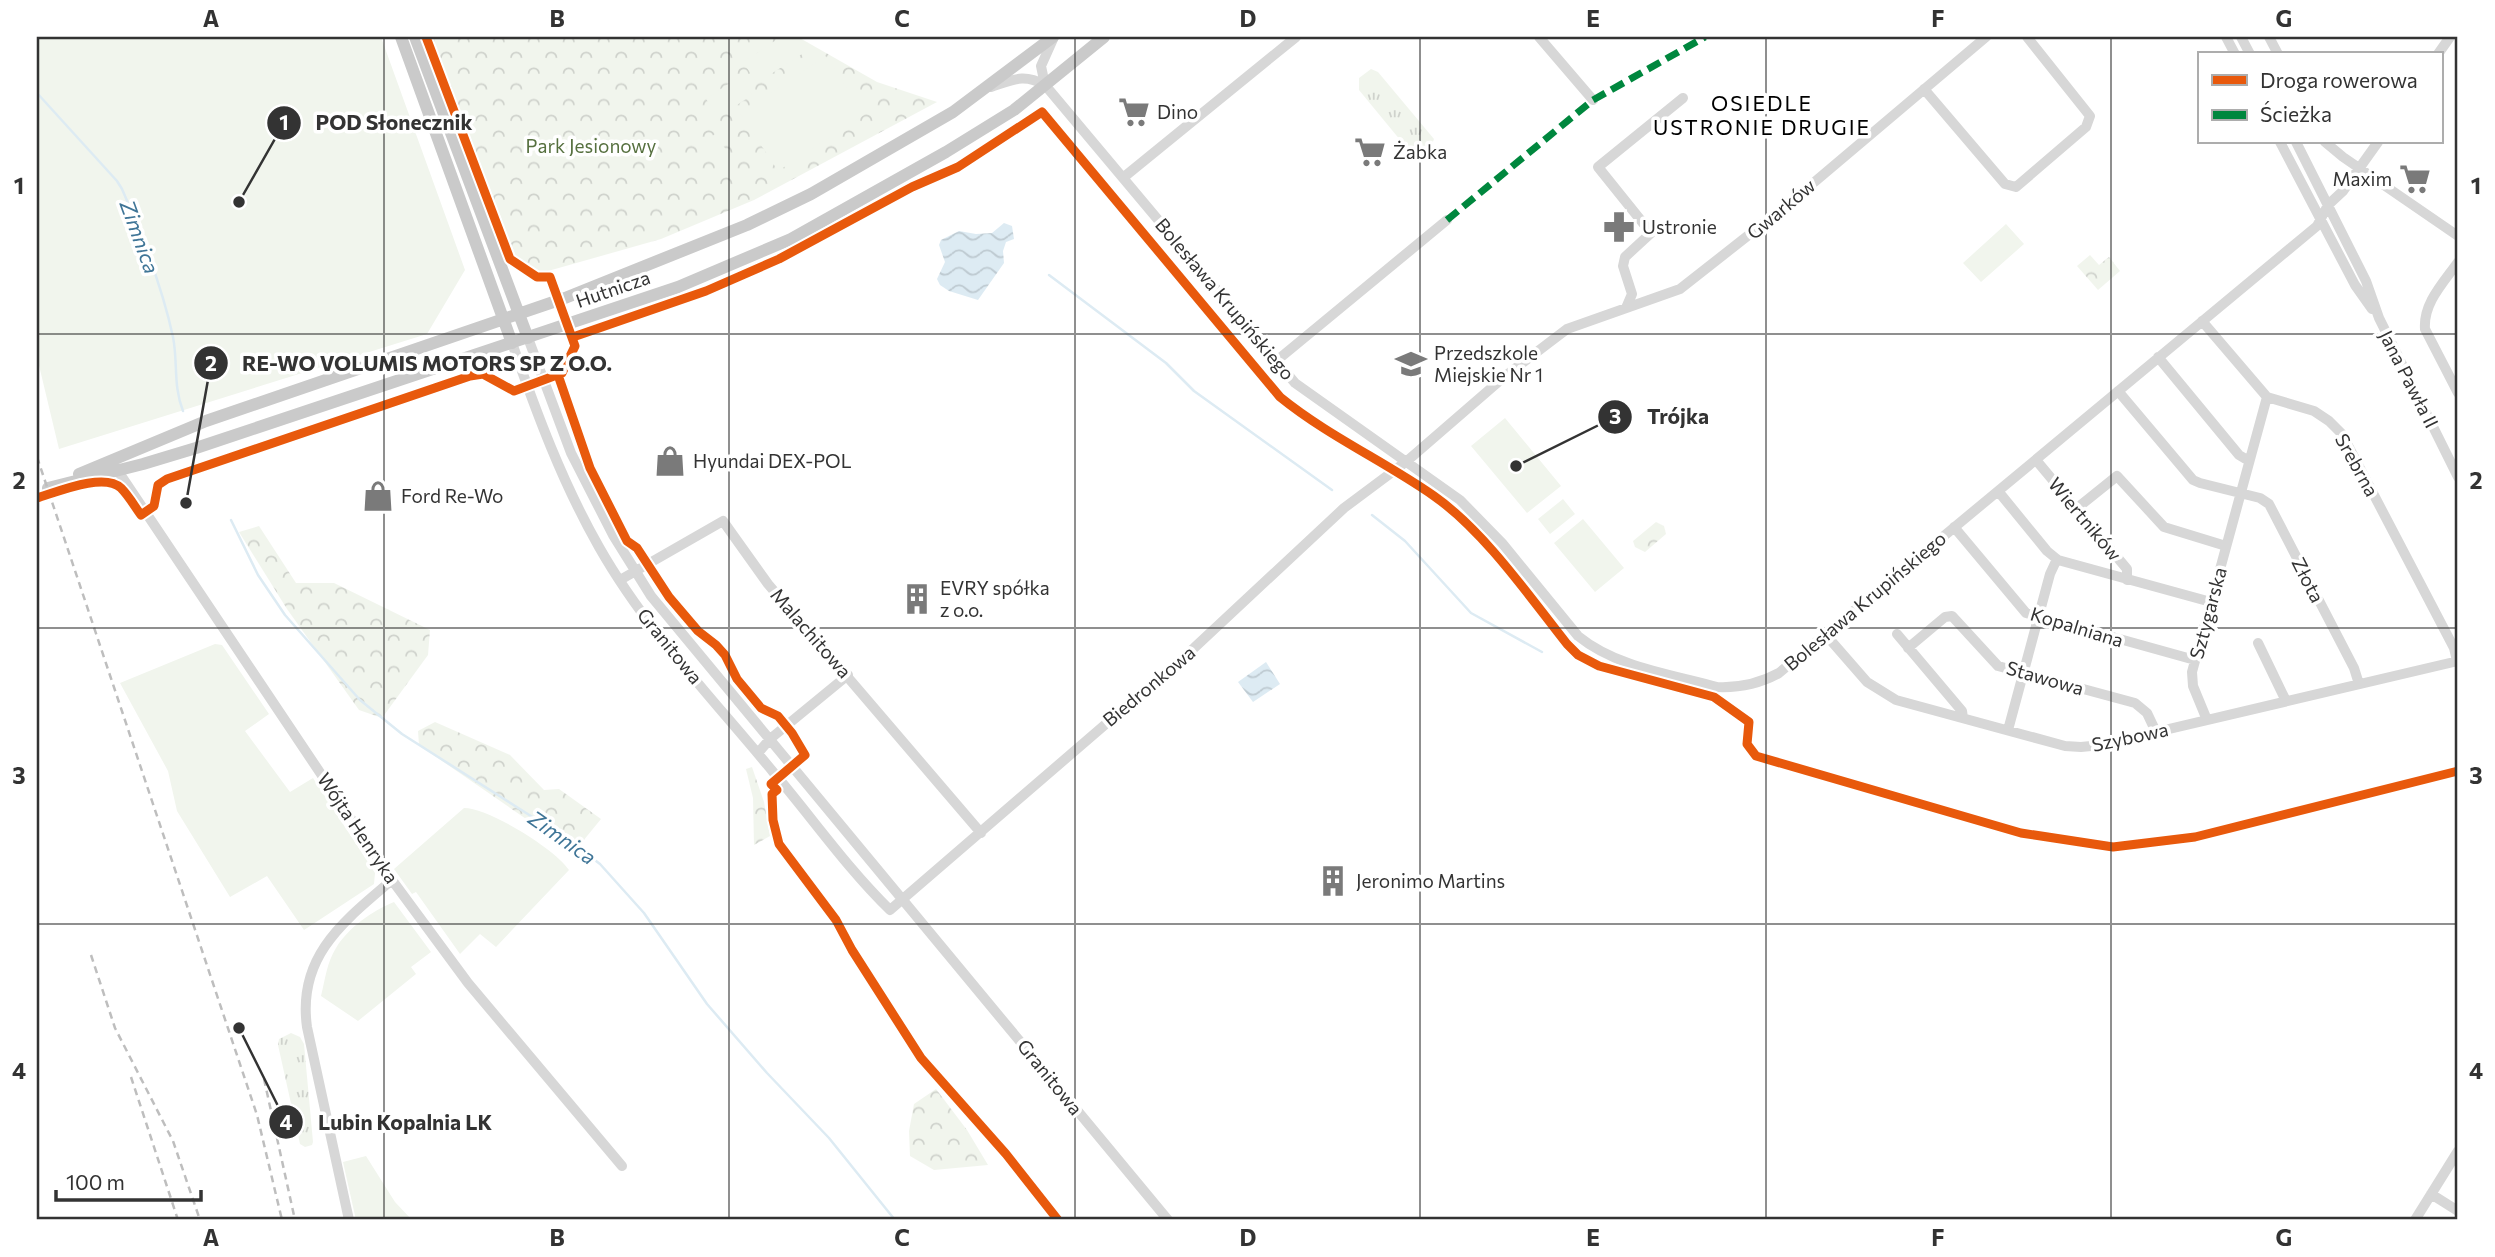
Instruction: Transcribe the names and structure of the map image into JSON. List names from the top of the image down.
{
  "streets": {
    "main road": ["Hutnicza"],
    "street": [
      "Gwarków",
      "Bolesława Krupińskiego",
      "Jana Pawła II",
      "Srebrna",
      "Wiertników",
      "Złota",
      "Sztygarska",
      "Kopalniana",
      "Malachitowa",
      "Granitowa",
      "Stawowa",
      "Biedronkowa",
      "Szybowa",
      "Wójta Henryka"
    ]
  },
  "crossings": [
    ["Gwarków", "Bolesława Krupińskiego"],
    ["Gwarków", "Biedronkowa"],
    ["Hutnicza", "Bolesława Krupińskiego"],
    ["Hutnicza", "Granitowa"],
    ["Hutnicza", "Wójta Henryka"],
    ["Bolesława Krupińskiego", "Jana Pawła II"],
    ["Bolesława Krupińskiego", "Wiertników"],
    ["Bolesława Krupińskiego", "Kopalniana"],
    ["Bolesława Krupińskiego", "Biedronkowa"],
    ["Bolesława Krupińskiego", "Szybowa"],
    ["Srebrna", "Sztygarska"],
    ["Srebrna", "Szybowa"],
    ["Wiertników", "Sztygarska"],
    ["Złota", "Sztygarska"],
    ["Złota", "Szybowa"],
    ["Sztygarska", "Kopalniana"],
    ["Sztygarska", "Szybowa"],
    ["Malachitowa", "Granitowa"],
    ["Malachitowa", "Biedronkowa"],
    ["Granitowa", "Biedronkowa"],
    ["Stawowa", "Szybowa"]
  ],
  "districts": ["OSIEDLE USTRONIE DRUGIE"],
  "water": ["Zimnica"],
  "parks": ["Park Jesionowy"],
  "places": {
    "supermarket": ["Dino", "Żabka", "Maxim"],
    "other": [
      "POD Słonecznik",
      "Trójka",
      "RE-WO VOLUMIS MOTORS SP Z O.O.",
      "Lubin Kopalnia LK"
    ],
    "pharmacy": ["Ustronie"],
    "school or university": ["Przedszkole Miejskie Nr 1"],
    "shop": ["Hyundai DEX-POL", "Ford Re-Wo"],
    "building": ["EVRY spółka z o.o.", "Jeronimo Martins"]
  },
  "legend": ["Droga rowerowa", "Ścieżka"],
  "scale_bar": "100 m",
  "grid": {
    "columns": [
      "A",
      "B",
      "C",
      "D",
      "E",
      "F",
      "G"
    ],
    "rows": [
      "1",
      "2",
      "3",
      "4"
    ]
  }
}
